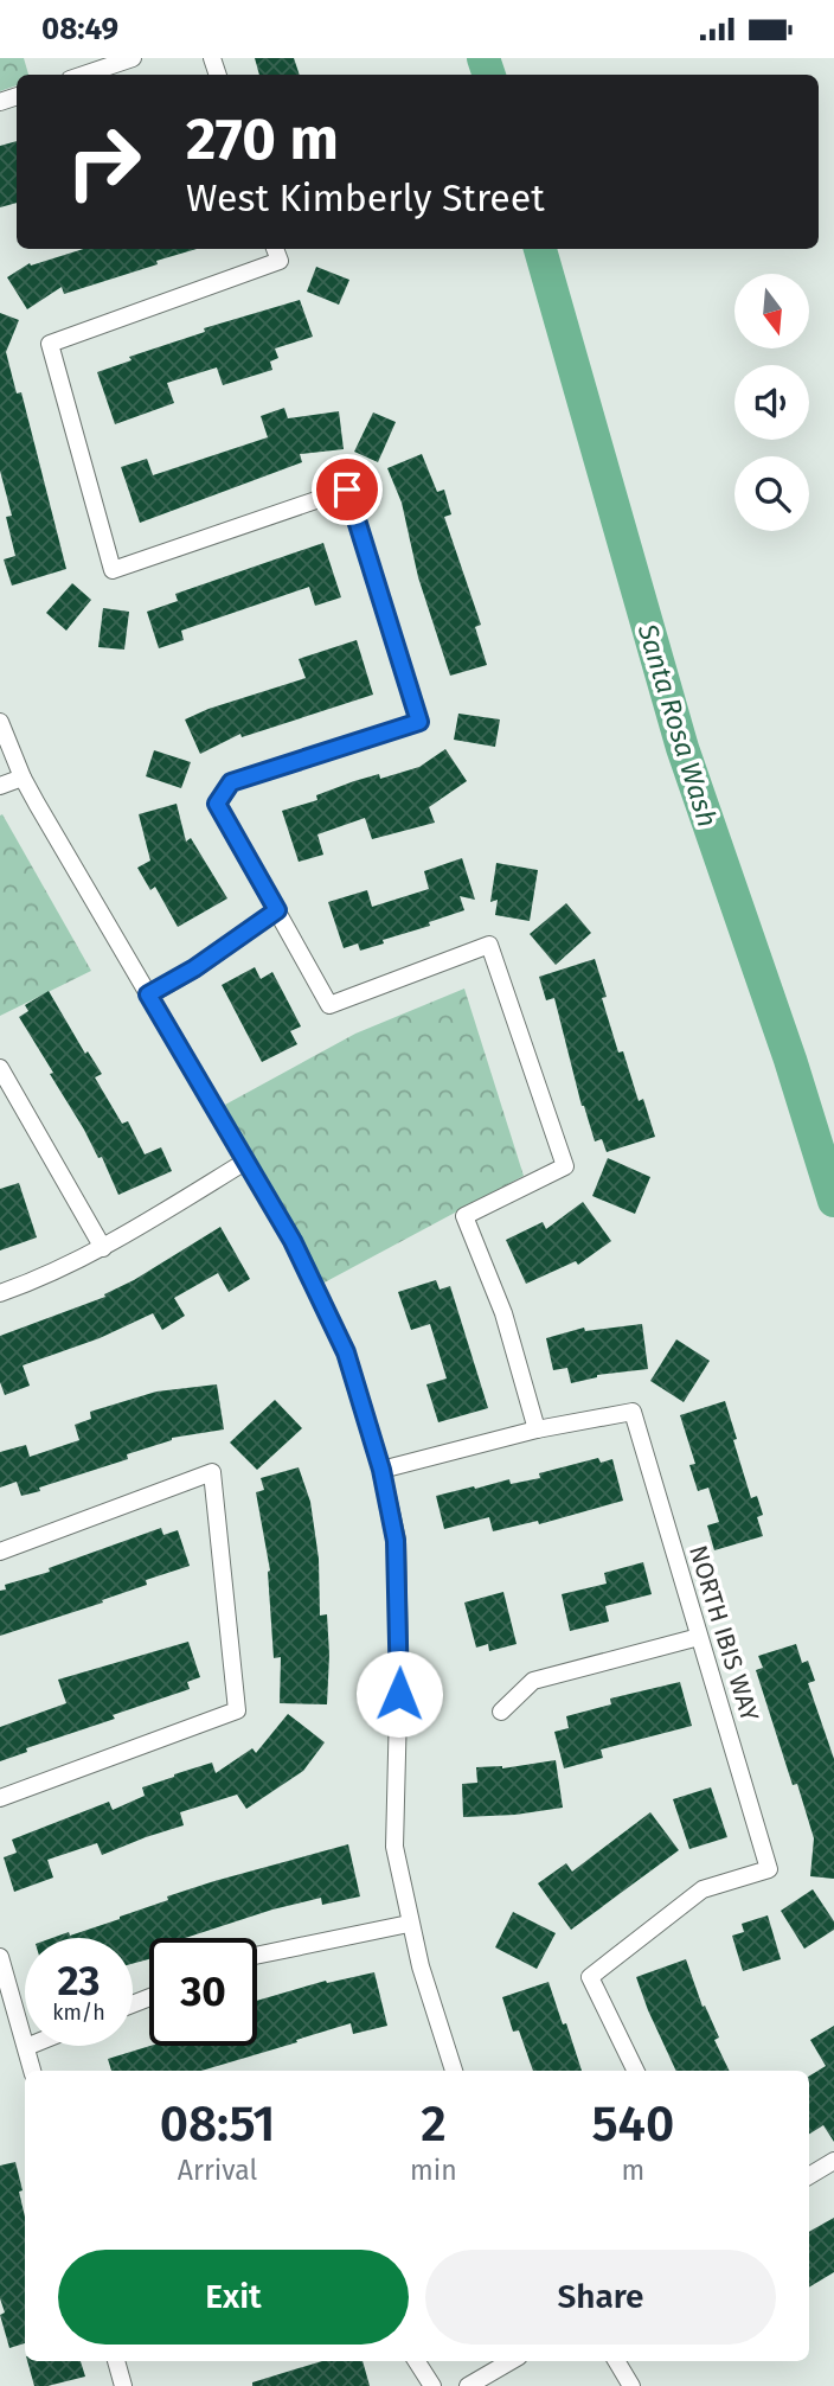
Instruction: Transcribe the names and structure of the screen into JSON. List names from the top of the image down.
{
  "streets": {
    "street": ["NORTH IBIS WAY"]
  },
  "water": ["Santa Rosa Wash"],
  "north": "bottom",
  "page": {
    "status": "08:49",
    "turn": ["270 m", "West Kimberly Street"],
    "speed": "23 km/h",
    "limit": "30",
    "eta": [
      "08:51",
      "Arrival",
      "2",
      "min",
      "540",
      "m"
    ],
    "buttons": ["Exit", "Share"]
  }
}
